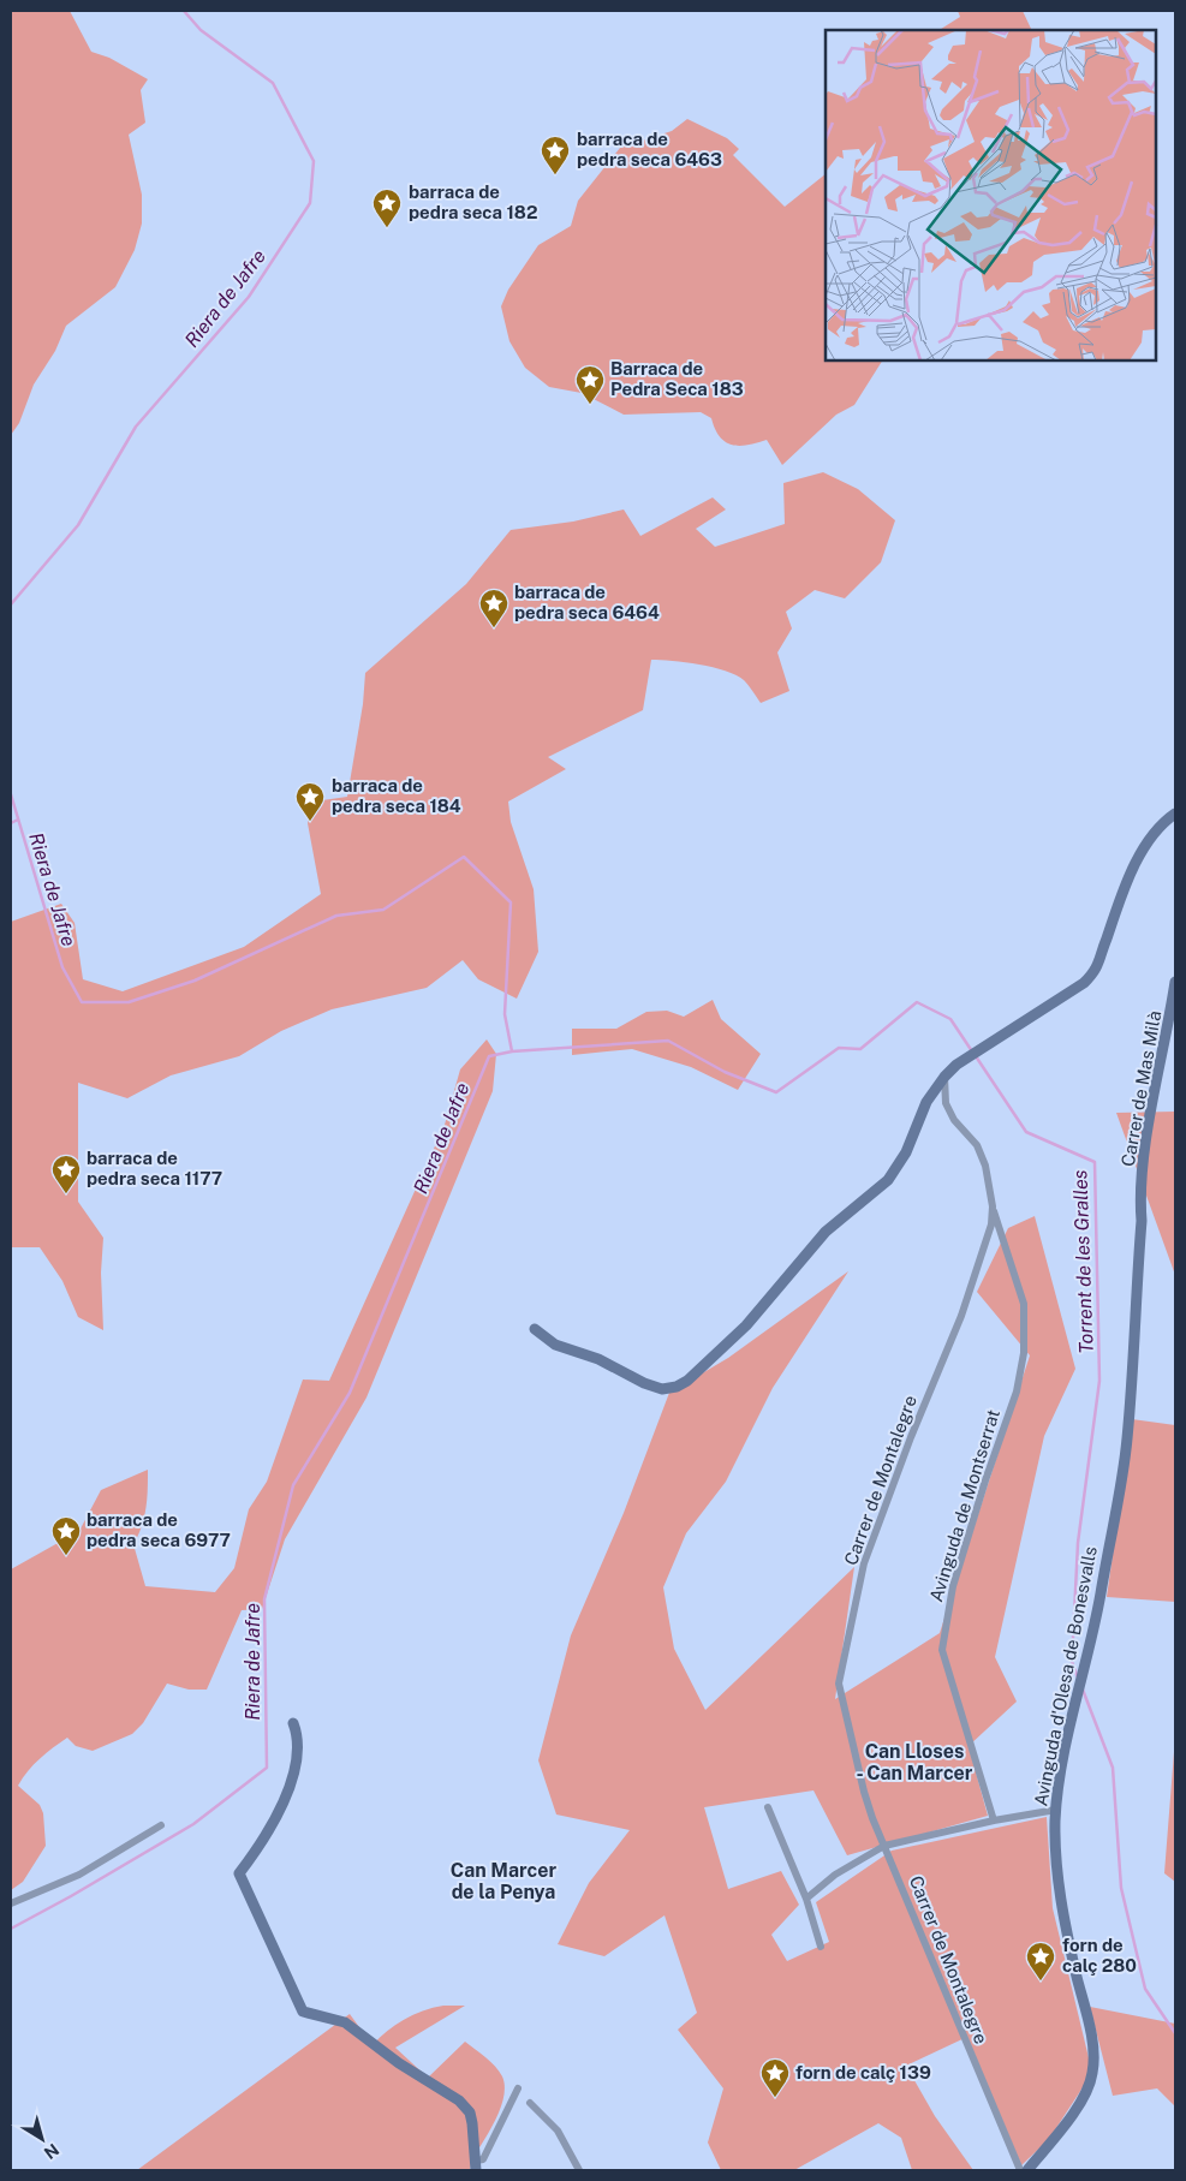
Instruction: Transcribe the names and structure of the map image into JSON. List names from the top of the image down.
{
  "streets": {
    "street": [
      "Carrer de Mas Milà",
      "Carrer de Montalegre",
      "Avinguda de Montserrat",
      "Avinguda d'Olesa de Bonesvalls"
    ]
  },
  "crossings": [
    ["Carrer de Mas Milà", "Avinguda d'Olesa de Bonesvalls"],
    ["Carrer de Montalegre", "Avinguda de Montserrat"]
  ],
  "districts": ["Can Lloses - Can Marcer", "Can Marcer de la Penya"],
  "water": ["Riera de Jafre", "Torrent de les Gralles"],
  "places": {
    "place": [
      "barraca de pedra seca 6463",
      "barraca de pedra seca 182",
      "Barraca de Pedra Seca 183",
      "barraca de pedra seca 6464",
      "barraca de pedra seca 184",
      "barraca de pedra seca 1177",
      "barraca de pedra seca 6977",
      "forn de calç 280",
      "forn de calç 139"
    ]
  },
  "north": "bottom right"
}
